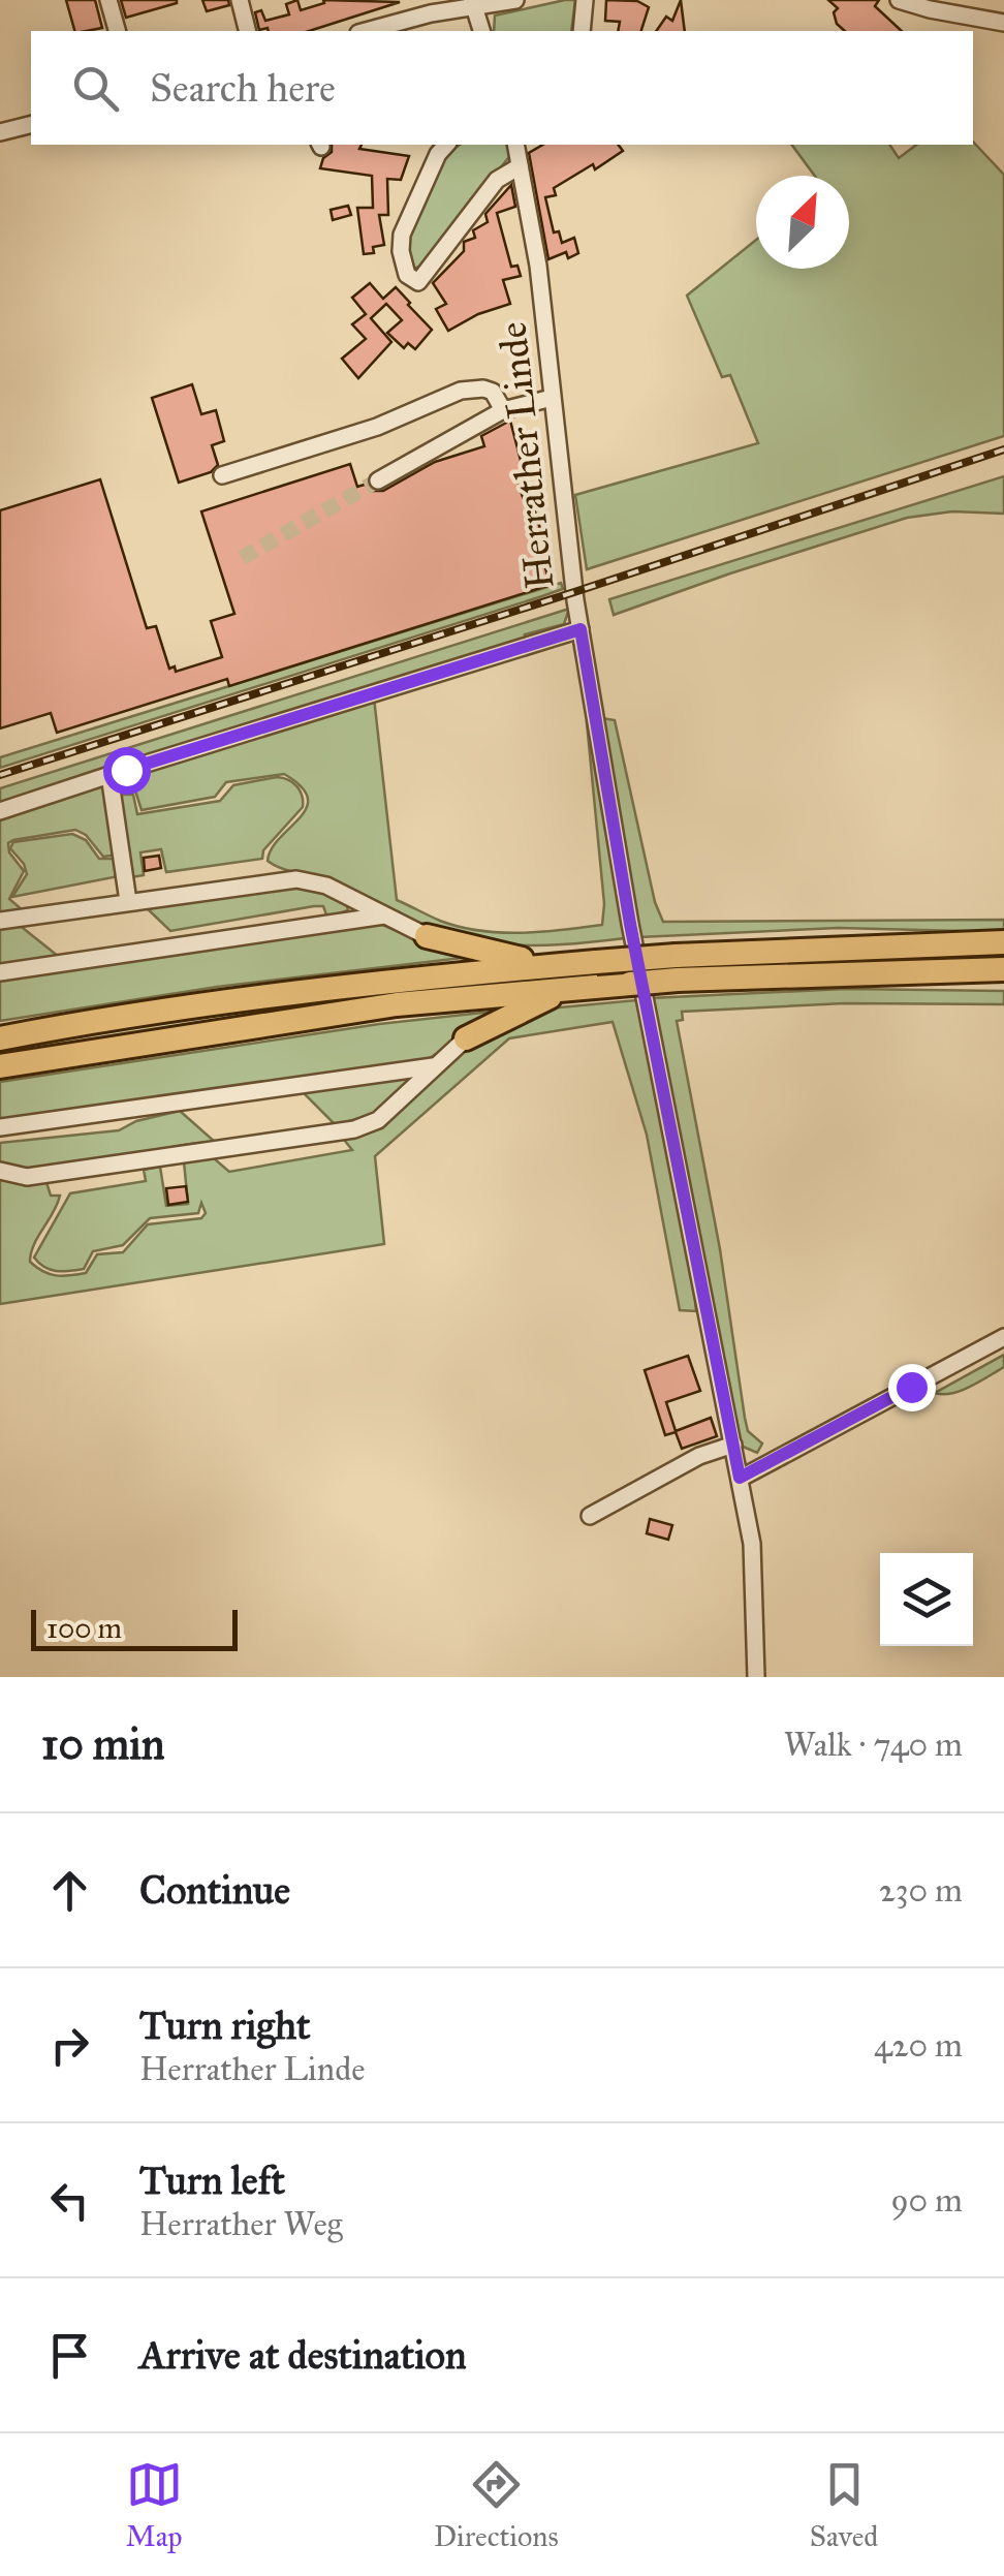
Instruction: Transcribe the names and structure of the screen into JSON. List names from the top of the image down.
{
  "streets": {
    "street": ["Herrather Linde"]
  },
  "scale_bar": "100 m",
  "north": "top right",
  "page": {
    "search": "Search here",
    "scale": "100 m",
    "heading": ["10 min", "Walk · 740 m"],
    "list": [
      ["Continue", "230 m"],
      ["Turn right", "Herrather Linde", "420 m"],
      ["Turn left", "Herrather Weg", "90 m"],
      "Arrive at destination"
    ],
    "nav": ["Map", "Directions", "Saved"]
  }
}
